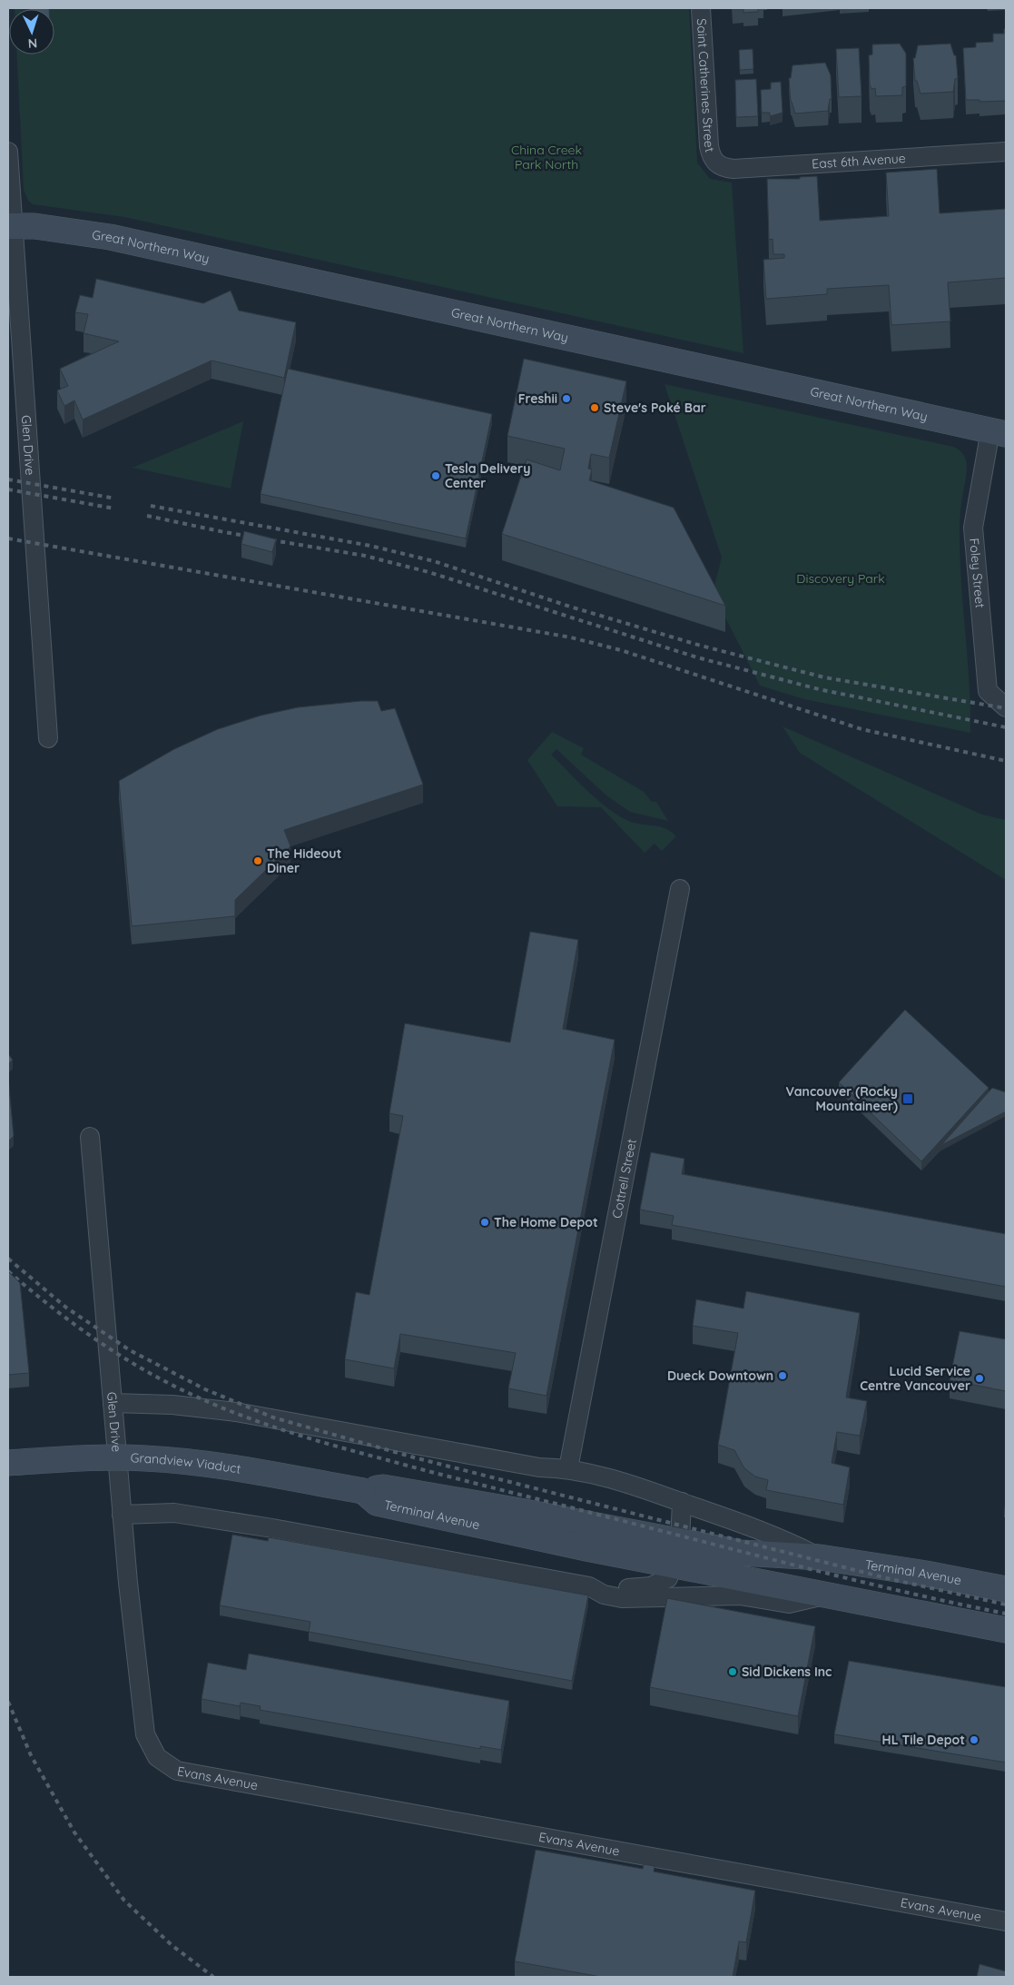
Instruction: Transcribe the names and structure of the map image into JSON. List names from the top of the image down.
{
  "streets": {
    "main road": ["Great Northern Way", "Grandview Viaduct", "Terminal Avenue"],
    "street": [
      "Saint Catherines Street",
      "East 6th Avenue",
      "Glen Drive",
      "Foley Street",
      "Cottrell Street",
      "Evans Avenue"
    ]
  },
  "crossings": [
    ["Saint Catherines Street", "East 6th Avenue"],
    ["Great Northern Way", "Glen Drive"],
    ["Great Northern Way", "Foley Street"],
    ["Glen Drive", "Terminal Avenue"],
    ["Glen Drive", "Evans Avenue"],
    ["Cottrell Street", "Terminal Avenue"],
    ["Grandview Viaduct", "Terminal Avenue"]
  ],
  "parks": ["China Creek Park North", "Discovery Park"],
  "places": {
    "other": [
      "Freshii",
      "Steve's Poké Bar",
      "Tesla Delivery Center",
      "The Hideout Diner",
      "The Home Depot",
      "Dueck Downtown",
      "Lucid Service Centre Vancouver",
      "Sid Dickens Inc",
      "HL Tile Depot"
    ],
    "transit": ["Vancouver (Rocky Mountaineer)"]
  },
  "north": "bottom"
}
